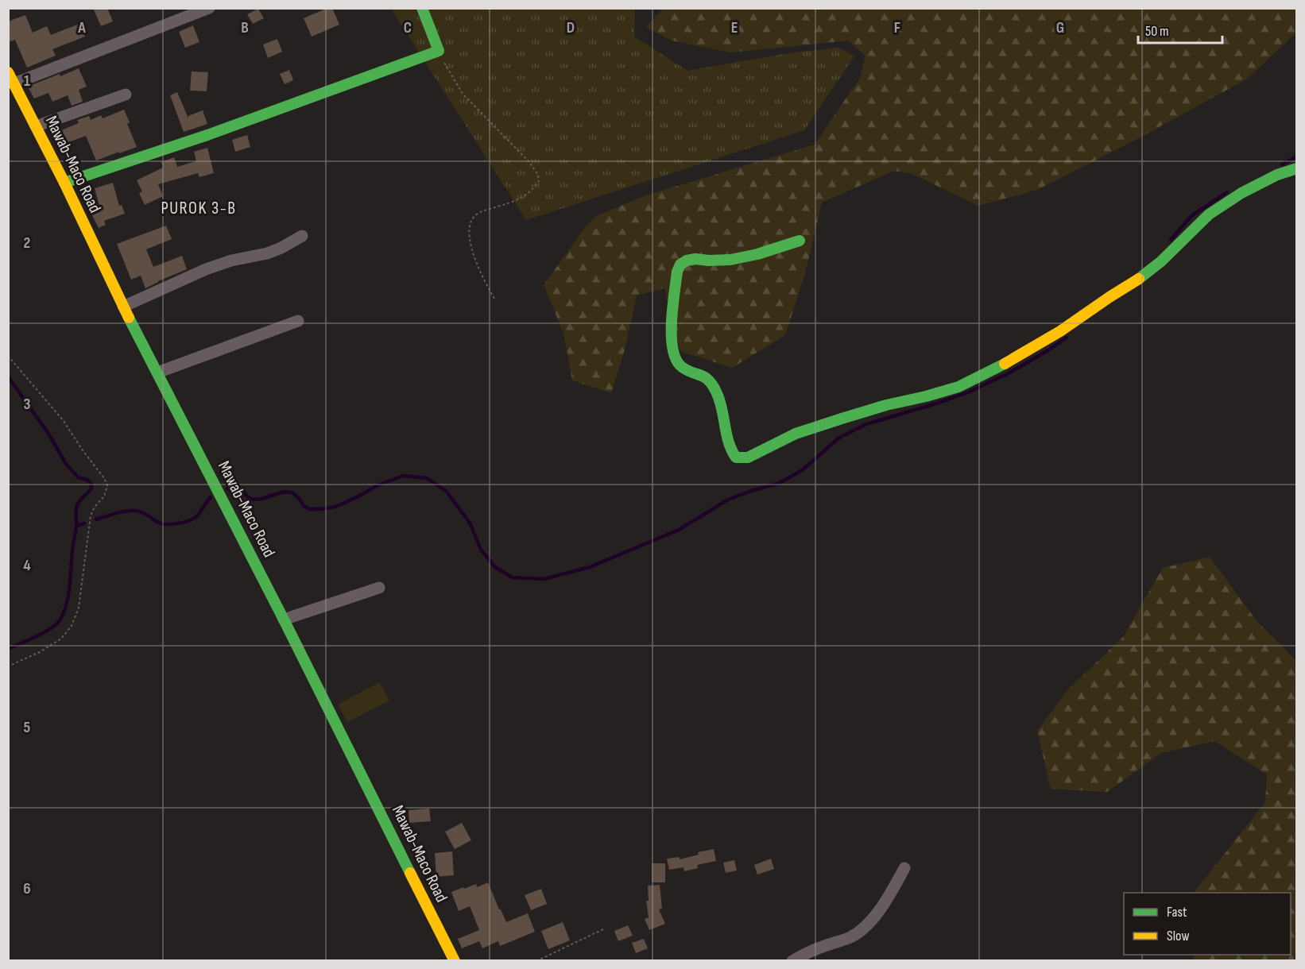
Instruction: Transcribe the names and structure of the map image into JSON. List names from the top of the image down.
{
  "streets": {
    "street": ["Mawab-Maco Road"]
  },
  "districts": ["PUROK 3-B"],
  "legend": ["Fast", "Slow"],
  "scale_bar": "50 m",
  "grid": {
    "columns": [
      "A",
      "B",
      "C",
      "D",
      "E",
      "F",
      "G"
    ],
    "rows": [
      "1",
      "2",
      "3",
      "4",
      "5",
      "6"
    ]
  }
}
